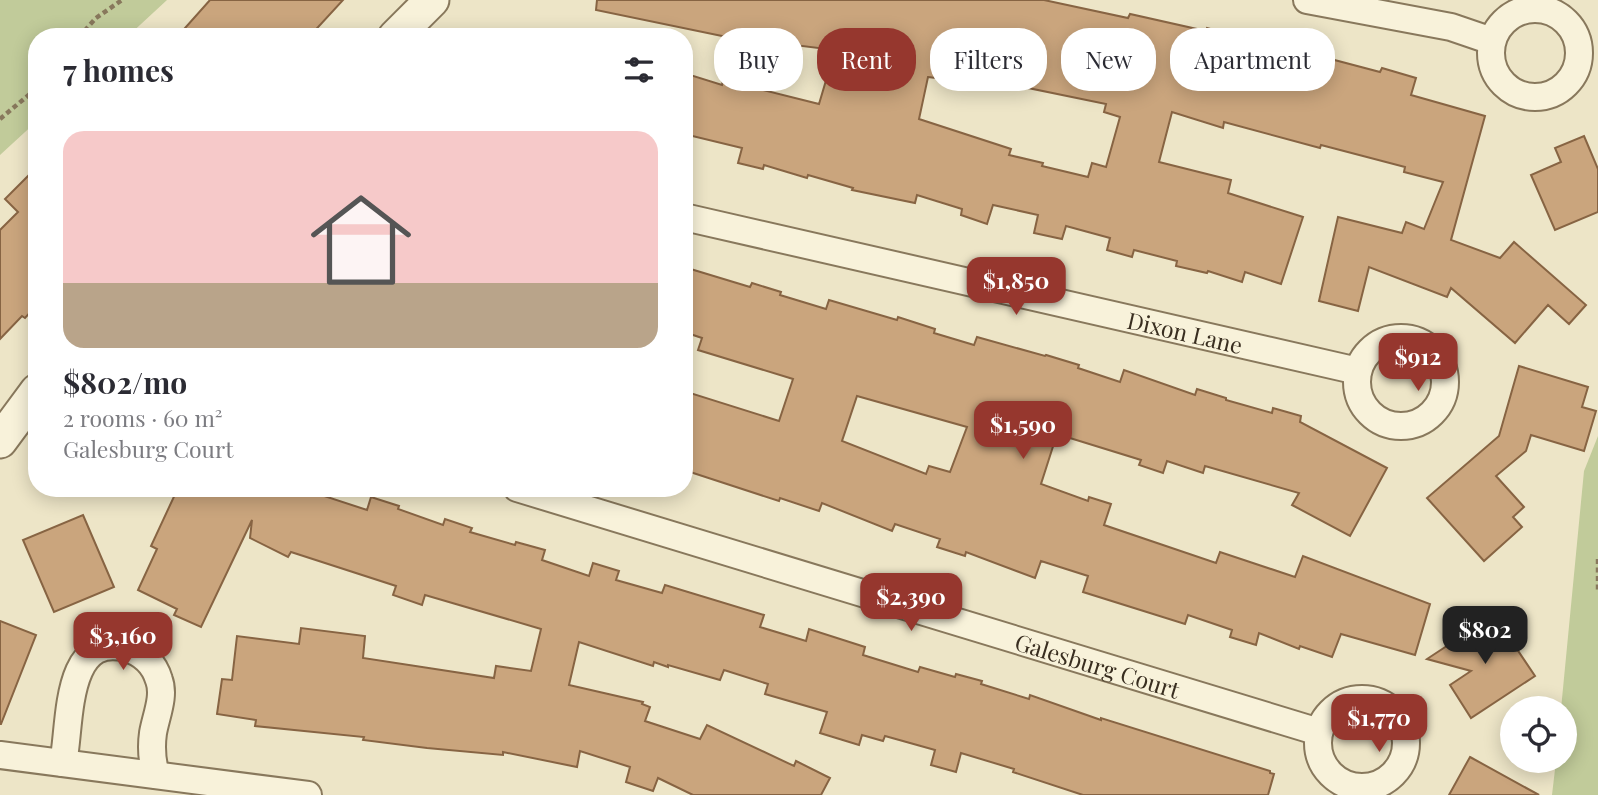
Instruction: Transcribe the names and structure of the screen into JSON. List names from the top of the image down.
{
  "streets": {
    "street": ["Dixon Lane", "Galesburg Court"]
  },
  "page": {
    "chip": [
      "Buy",
      "Rent",
      "Filters",
      "New",
      "Apartment"
    ],
    "heading": "7 homes",
    "list": [
      {
        "name": "$802/mo",
        "note": "2 rooms · 60 m² · Galesburg Court"
      }
    ],
    "price": [
      "$1,850",
      "$912",
      "$1,590",
      "$2,390",
      "$802",
      "$3,160",
      "$1,770"
    ]
  }
}
